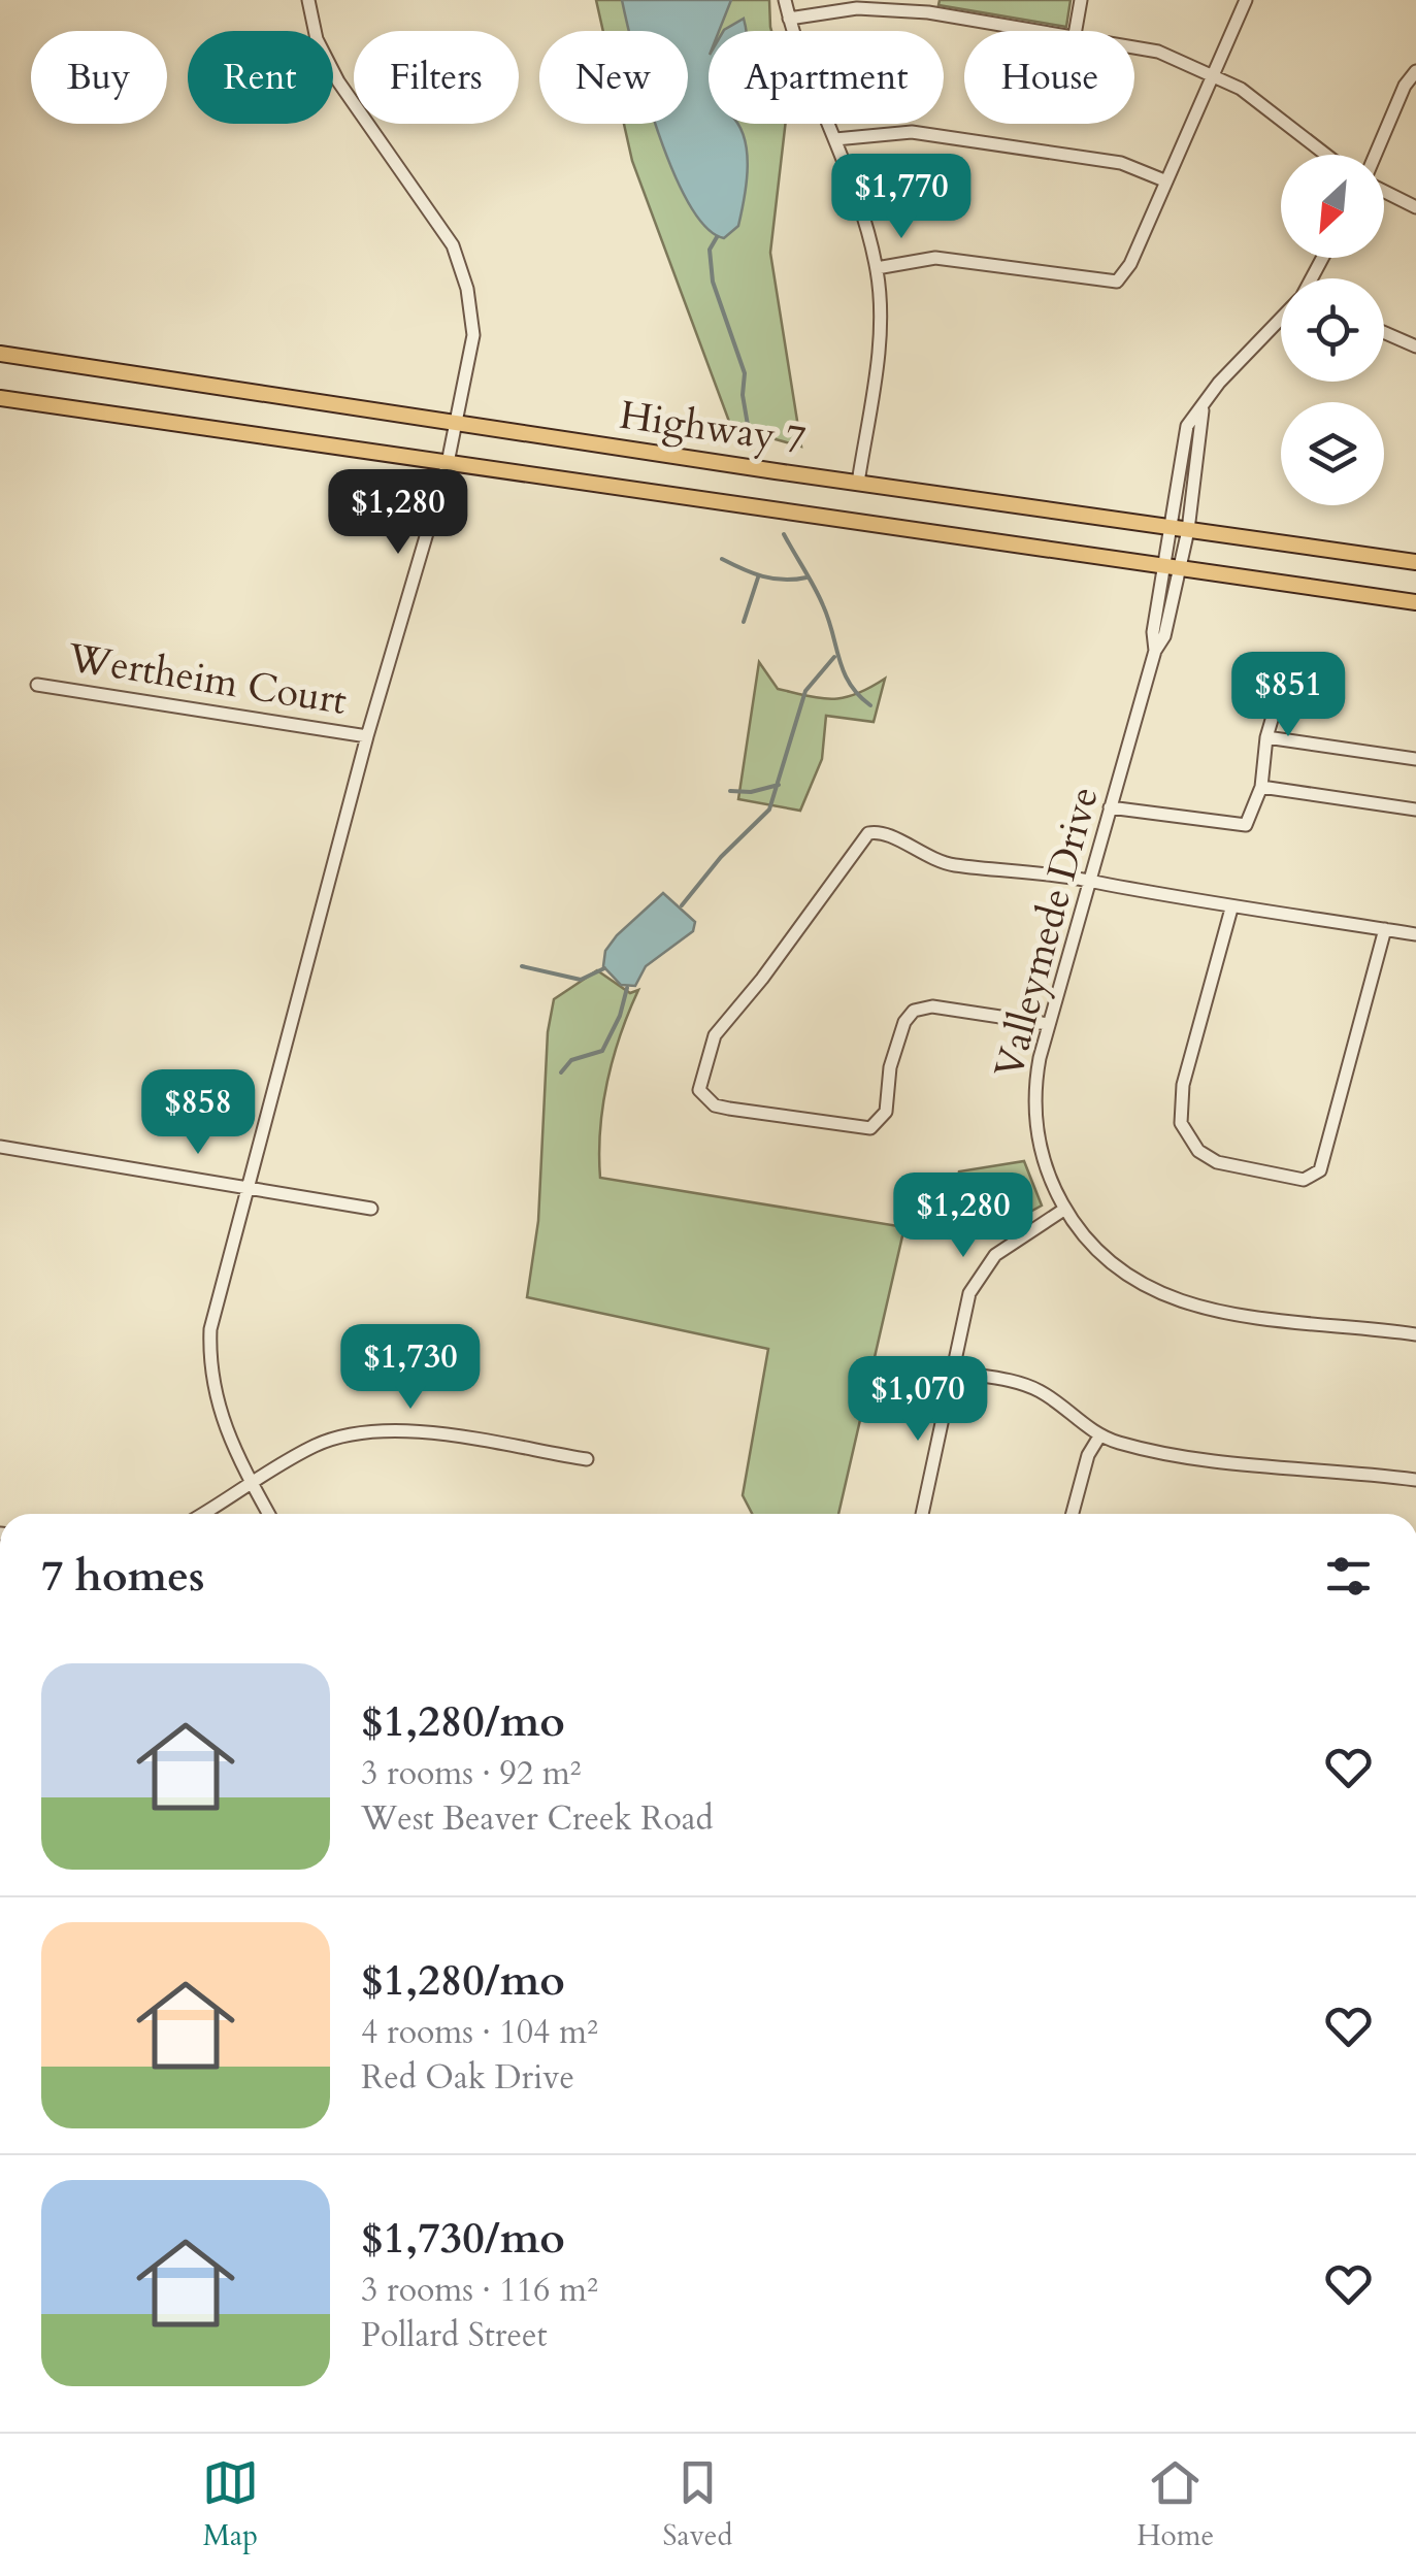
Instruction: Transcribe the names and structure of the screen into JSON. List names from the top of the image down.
{
  "streets": {
    "main road": ["Highway 7"],
    "street": ["Wertheim Court", "Valleymede Drive"]
  },
  "crossings": [
    ["Highway 7", "Valleymede Drive"]
  ],
  "north": "bottom left",
  "page": {
    "chip": [
      "Buy",
      "Rent",
      "Filters",
      "New",
      "Apartment",
      "House"
    ],
    "price": [
      "$1,770",
      "$1,280",
      "$851",
      "$858",
      "$1,280",
      "$1,730",
      "$1,070"
    ],
    "heading": "7 homes",
    "list": [
      {
        "name": "$1,280/mo",
        "note": "3 rooms · 92 m² · West Beaver Creek Road"
      },
      {
        "name": "$1,280/mo",
        "note": "4 rooms · 104 m² · Red Oak Drive"
      },
      {
        "name": "$1,730/mo",
        "note": "3 rooms · 116 m² · Pollard Street"
      }
    ],
    "tabs": ["Map", "Saved", "Home"]
  }
}
